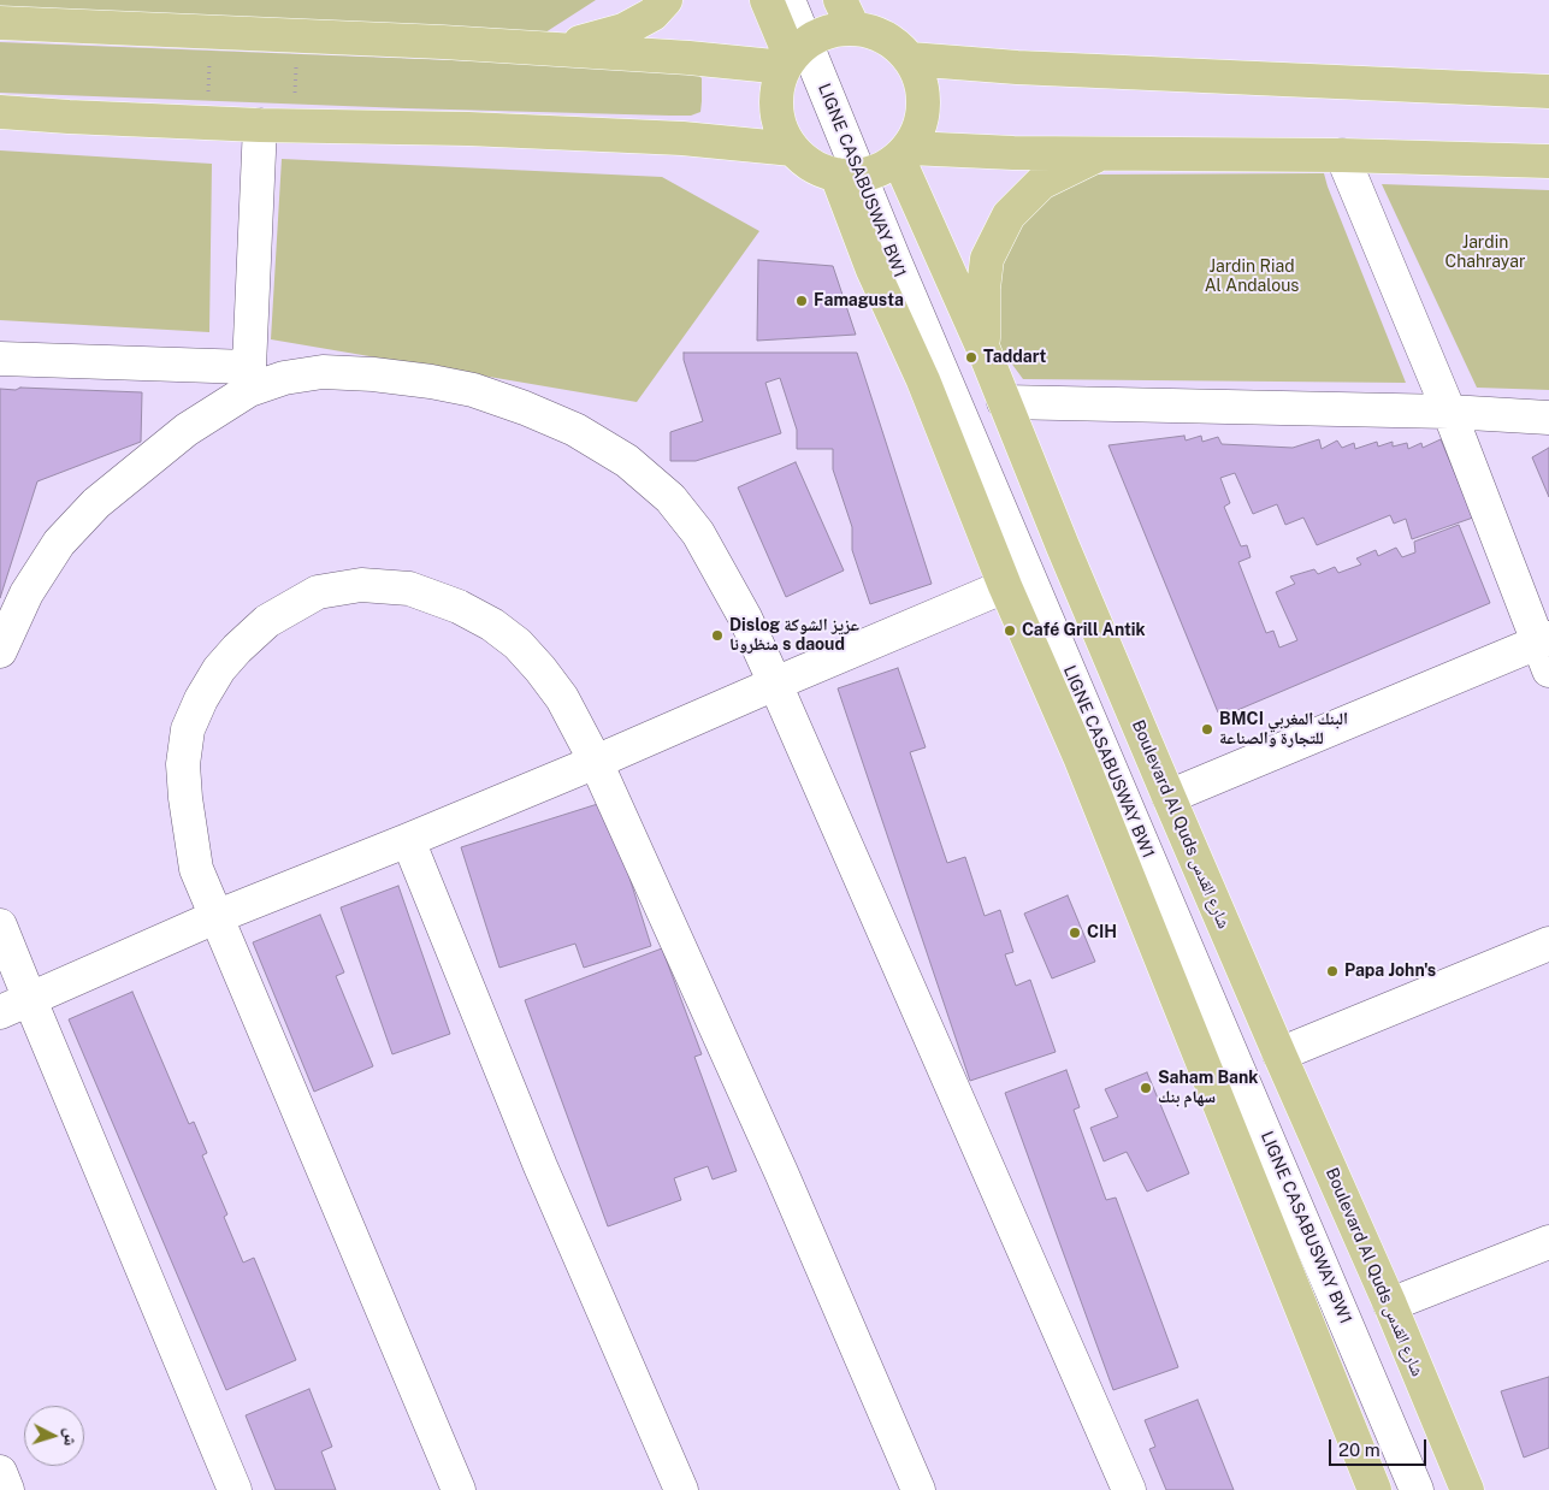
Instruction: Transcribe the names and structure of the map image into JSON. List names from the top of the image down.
{
  "streets": {
    "main road": ["Boulevard Al Quds شارع القدس"],
    "street": ["LIGNE CASABUSWAY BW1"]
  },
  "crossings": [
    ["LIGNE CASABUSWAY BW1", "Boulevard Al Quds شارع القدس"]
  ],
  "parks": ["Jardin Chahrayar", "Jardin Riad Al Andalous"],
  "places": [
    "Famagusta",
    "Taddart",
    "Café Grill Antik",
    "Dislog عزيز الشوكة منظرونا s daoud",
    "BMCI البنك المغربي للتجارة والصناعة",
    "CIH",
    "Papa John's",
    "Saham Bank سهام بنك"
  ],
  "scale_bar": "20 m",
  "north": "right"
}
